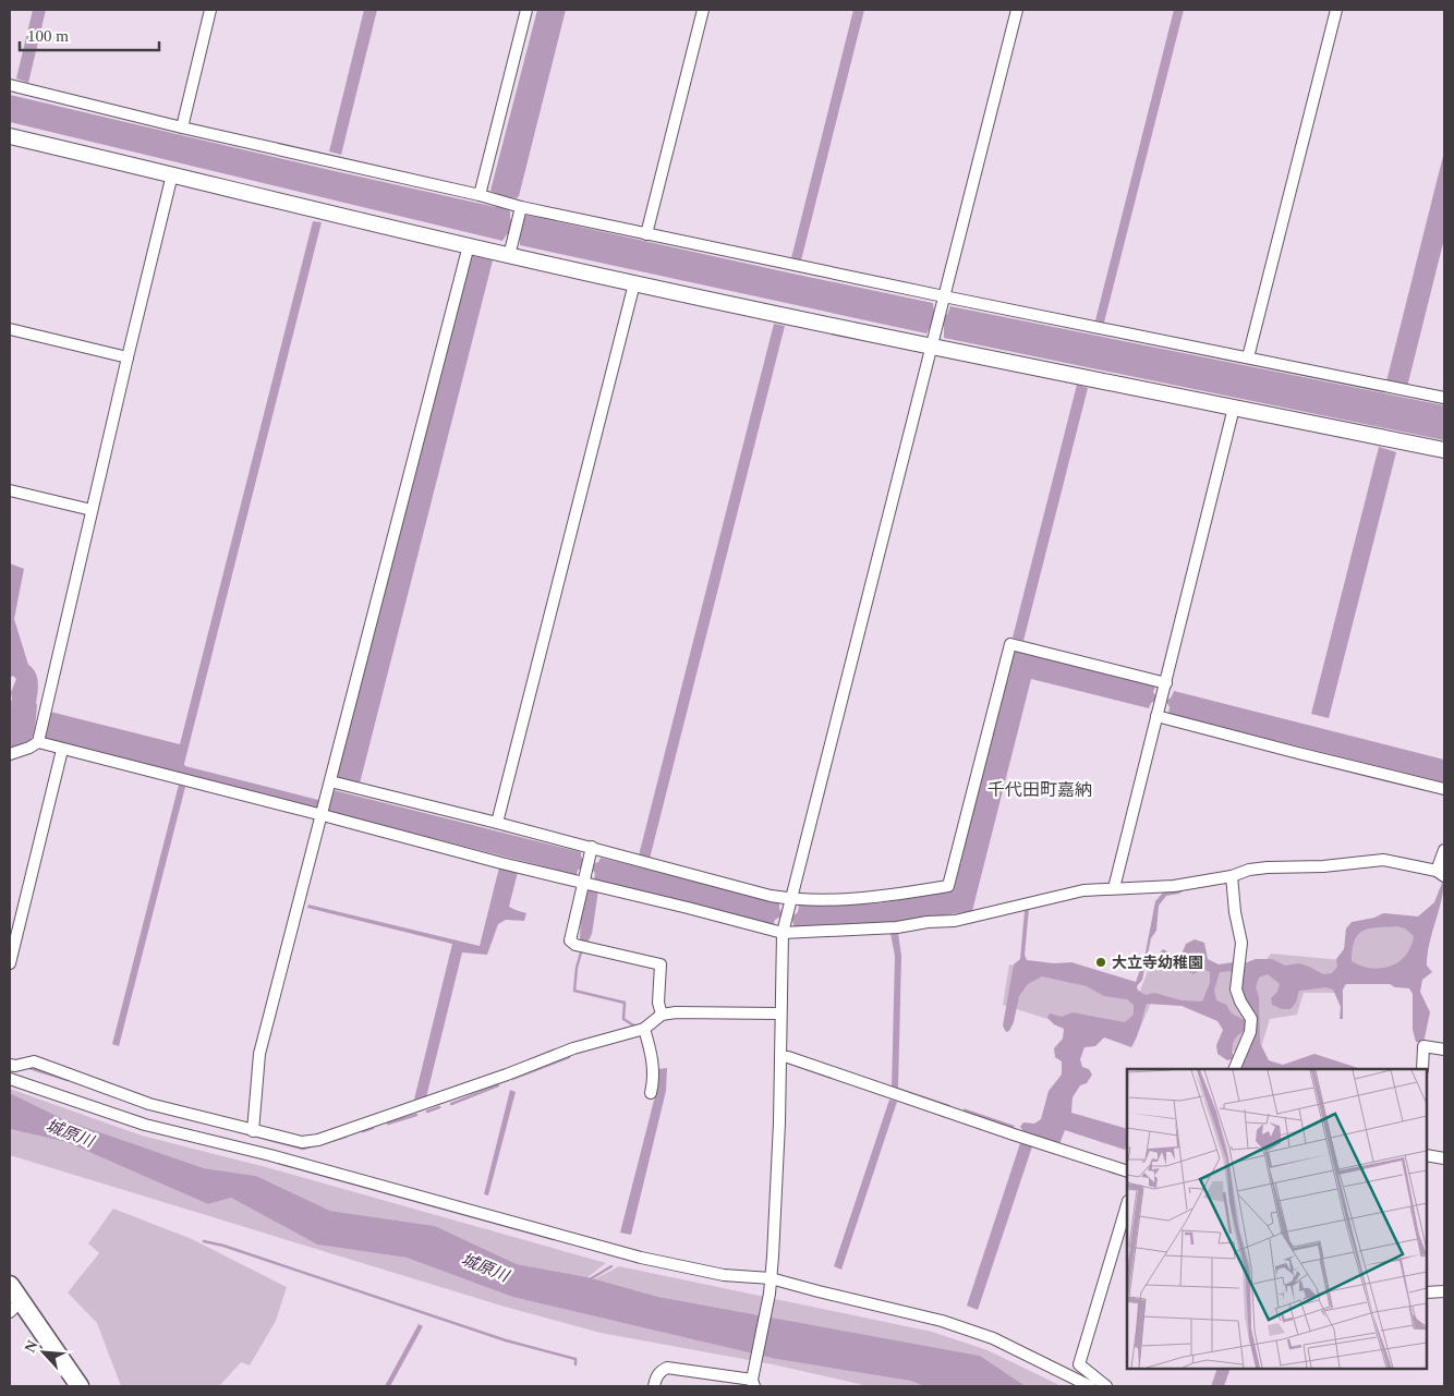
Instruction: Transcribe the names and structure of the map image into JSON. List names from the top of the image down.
{
  "districts": ["千代田町嘉納"],
  "water": ["城原川"],
  "places": ["大立寺幼稚園"],
  "scale_bar": "100 m",
  "north": "top left"
}
